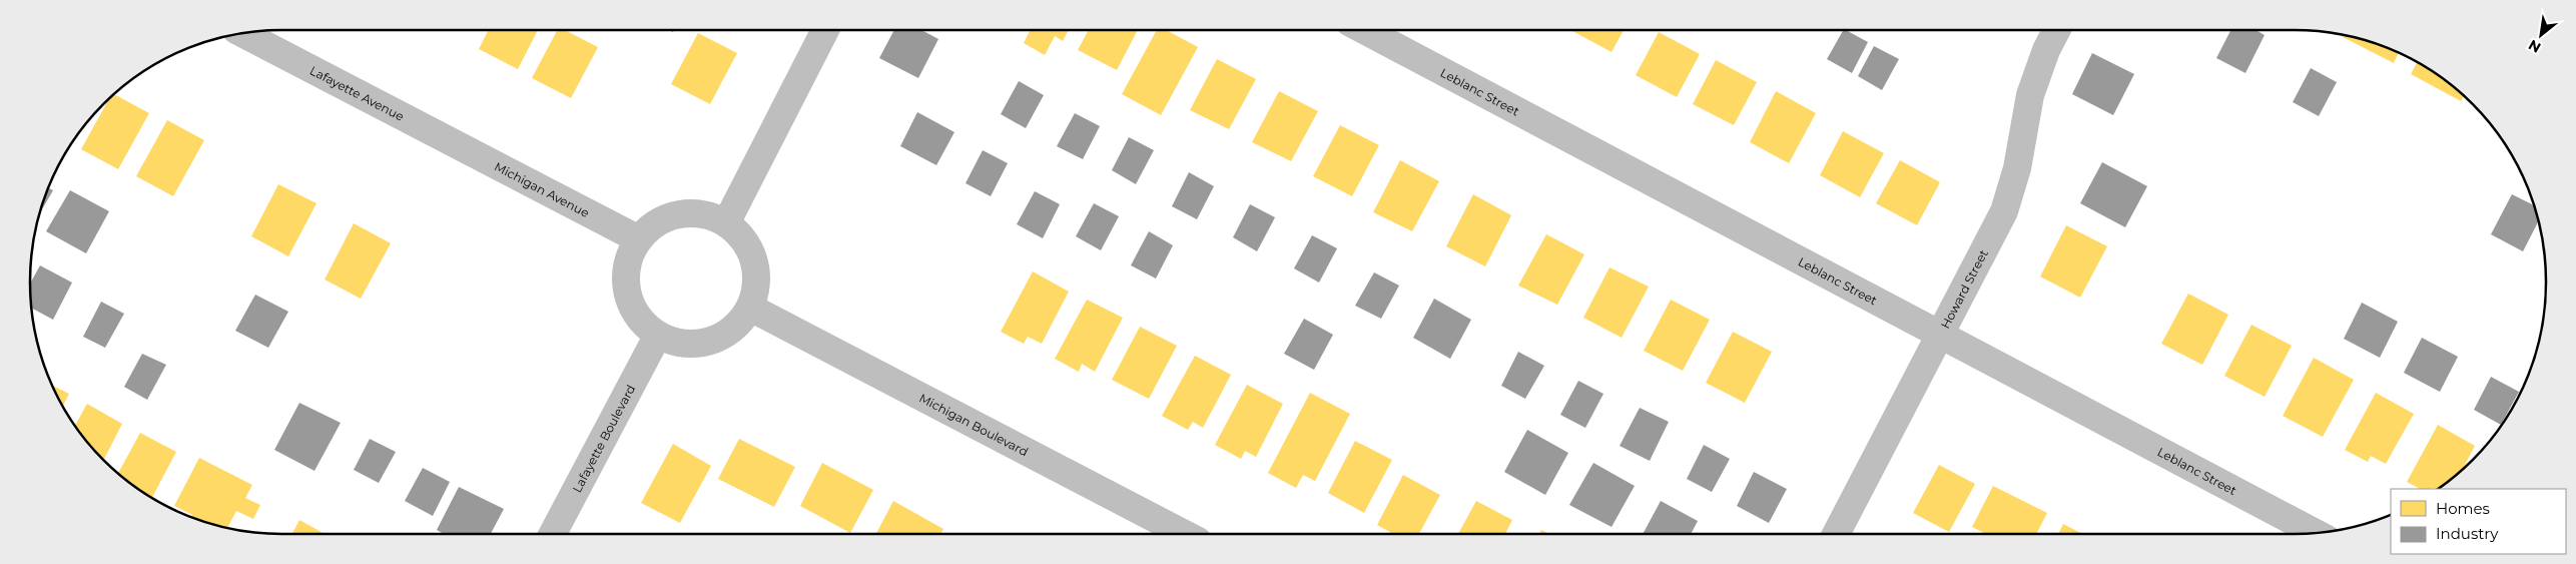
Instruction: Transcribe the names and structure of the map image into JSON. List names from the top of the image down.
{
  "streets": {
    "street": [
      "Leblanc Street",
      "Lafayette Avenue",
      "Michigan Avenue",
      "Howard Street",
      "Michigan Boulevard",
      "Lafayette Boulevard"
    ]
  },
  "crossings": [
    ["Leblanc Street", "Howard Street"],
    ["Lafayette Avenue", "Michigan Avenue"],
    ["Michigan Avenue", "Michigan Boulevard"],
    ["Michigan Avenue", "Lafayette Boulevard"],
    ["Michigan Boulevard", "Lafayette Boulevard"]
  ],
  "legend": ["Homes", "Industry"],
  "north": "bottom left"
}
